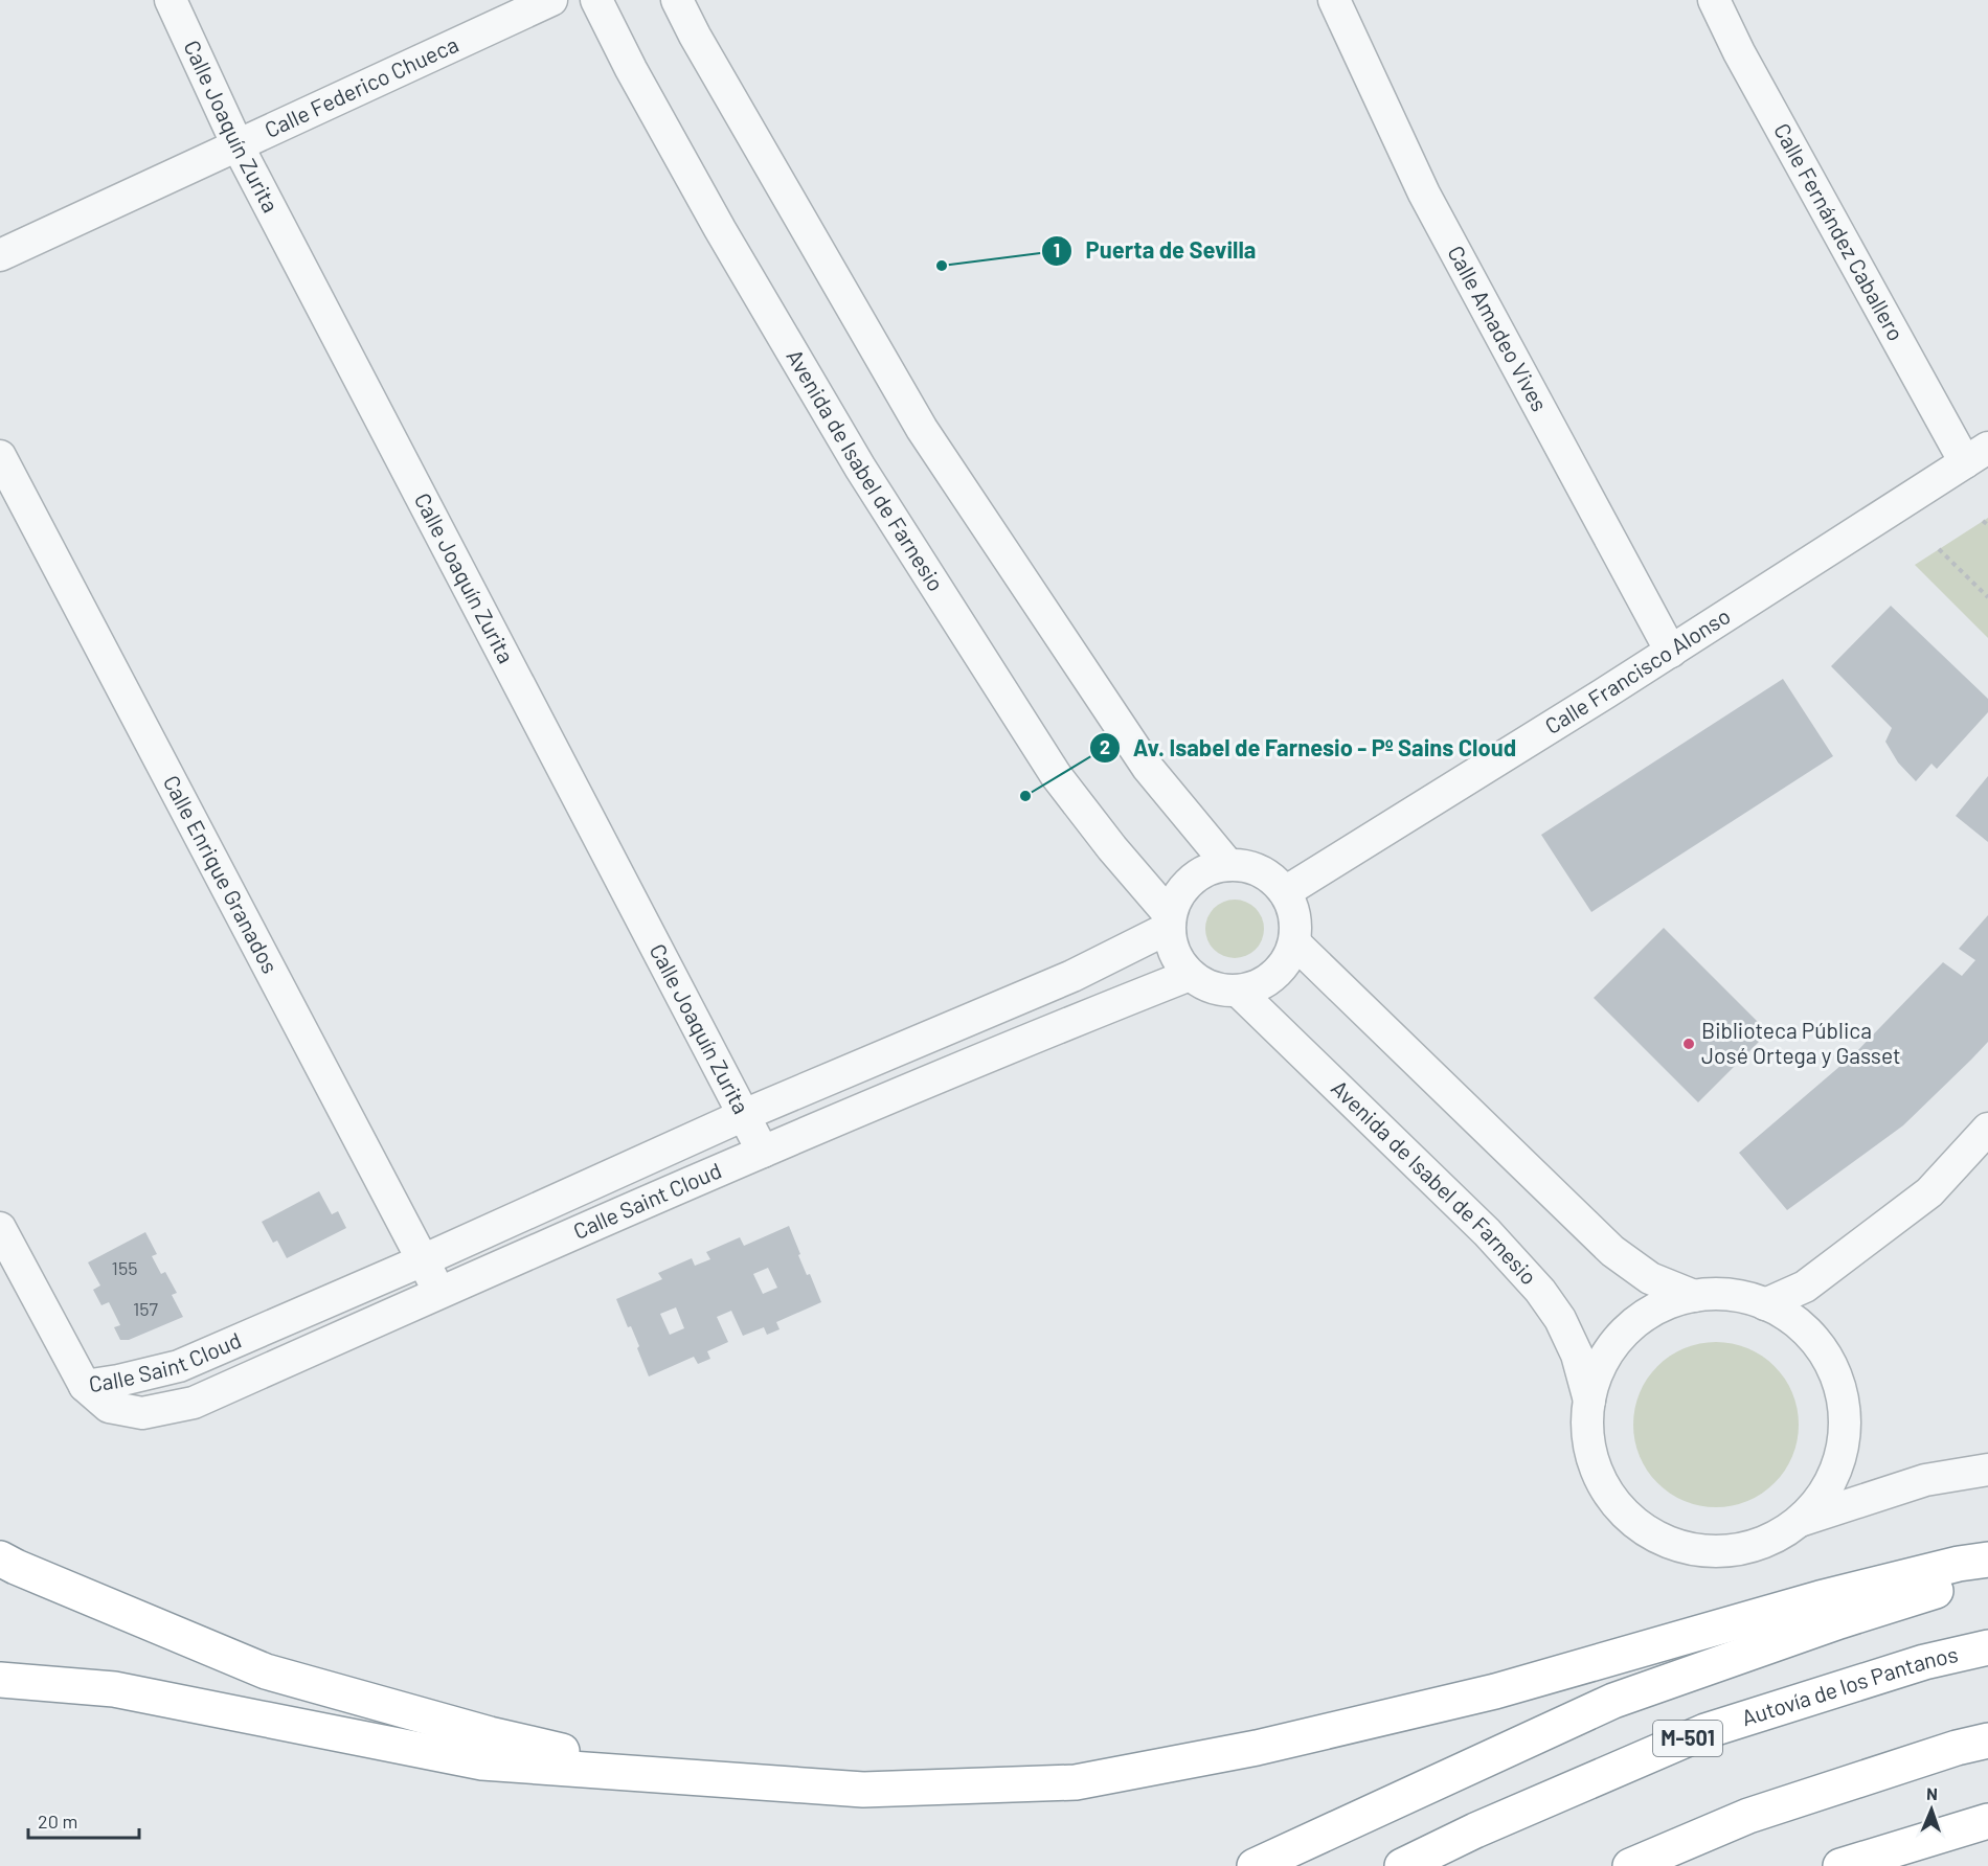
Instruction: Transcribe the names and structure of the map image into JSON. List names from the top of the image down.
{
  "streets": {
    "highway": ["Autovía de los Pantanos", "M-501"],
    "street": [
      "Calle Federico Chueca",
      "Calle Joaquín Zurita",
      "Calle Fernández Caballero",
      "Calle Amadeo Vives",
      "Avenida de Isabel de Farnesio",
      "Calle Francisco Alonso",
      "Calle Enrique Granados",
      "Calle Saint Cloud"
    ]
  },
  "crossings": [
    ["Calle Federico Chueca", "Calle Joaquín Zurita"],
    ["Calle Joaquín Zurita", "Calle Saint Cloud"],
    ["Calle Fernández Caballero", "Calle Francisco Alonso"],
    ["Calle Amadeo Vives", "Calle Francisco Alonso"],
    ["Avenida de Isabel de Farnesio", "Calle Francisco Alonso"],
    ["Avenida de Isabel de Farnesio", "Calle Saint Cloud"],
    ["Calle Francisco Alonso", "Calle Saint Cloud"],
    ["Calle Enrique Granados", "Calle Saint Cloud"]
  ],
  "places": ["Puerta de Sevilla", "Av. Isabel de Farnesio - Pº Sains Cloud", "Biblioteca Pública José Ortega y Gasset"],
  "house_numbers": ["155", "157"],
  "scale_bar": "20 m",
  "north": "top"
}
